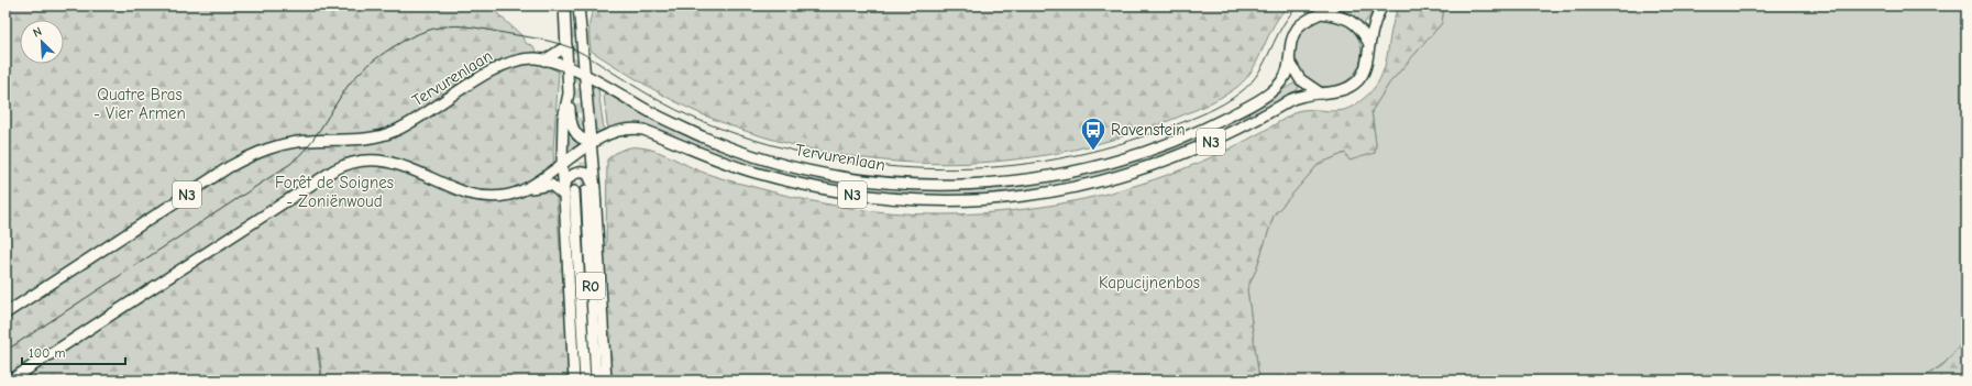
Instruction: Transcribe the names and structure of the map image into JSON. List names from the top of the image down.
{
  "streets": {
    "main road": ["Tervurenlaan", "N3", "R0"]
  },
  "parks": ["Quatre Bras - Vier Armen", "Forêt de Soignes - Zoniënwoud", "Kapucijnenbos"],
  "places": {
    "bus stop": ["Ravenstein"]
  },
  "scale_bar": "100 m",
  "north": "top left"
}
